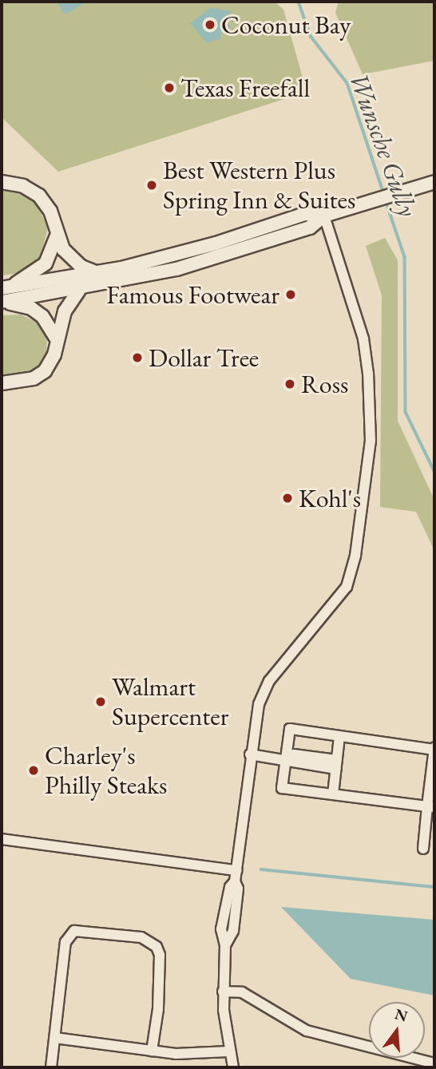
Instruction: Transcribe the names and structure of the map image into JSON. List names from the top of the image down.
{
  "water": ["Wunsche Gully"],
  "places": [
    "Coconut Bay",
    "Texas Freefall",
    "Best Western Plus Spring Inn & Suites",
    "Famous Footwear",
    "Dollar Tree",
    "Ross",
    "Kohl's",
    "Walmart Supercenter",
    "Charley's Philly Steaks"
  ],
  "north": "top"
}
